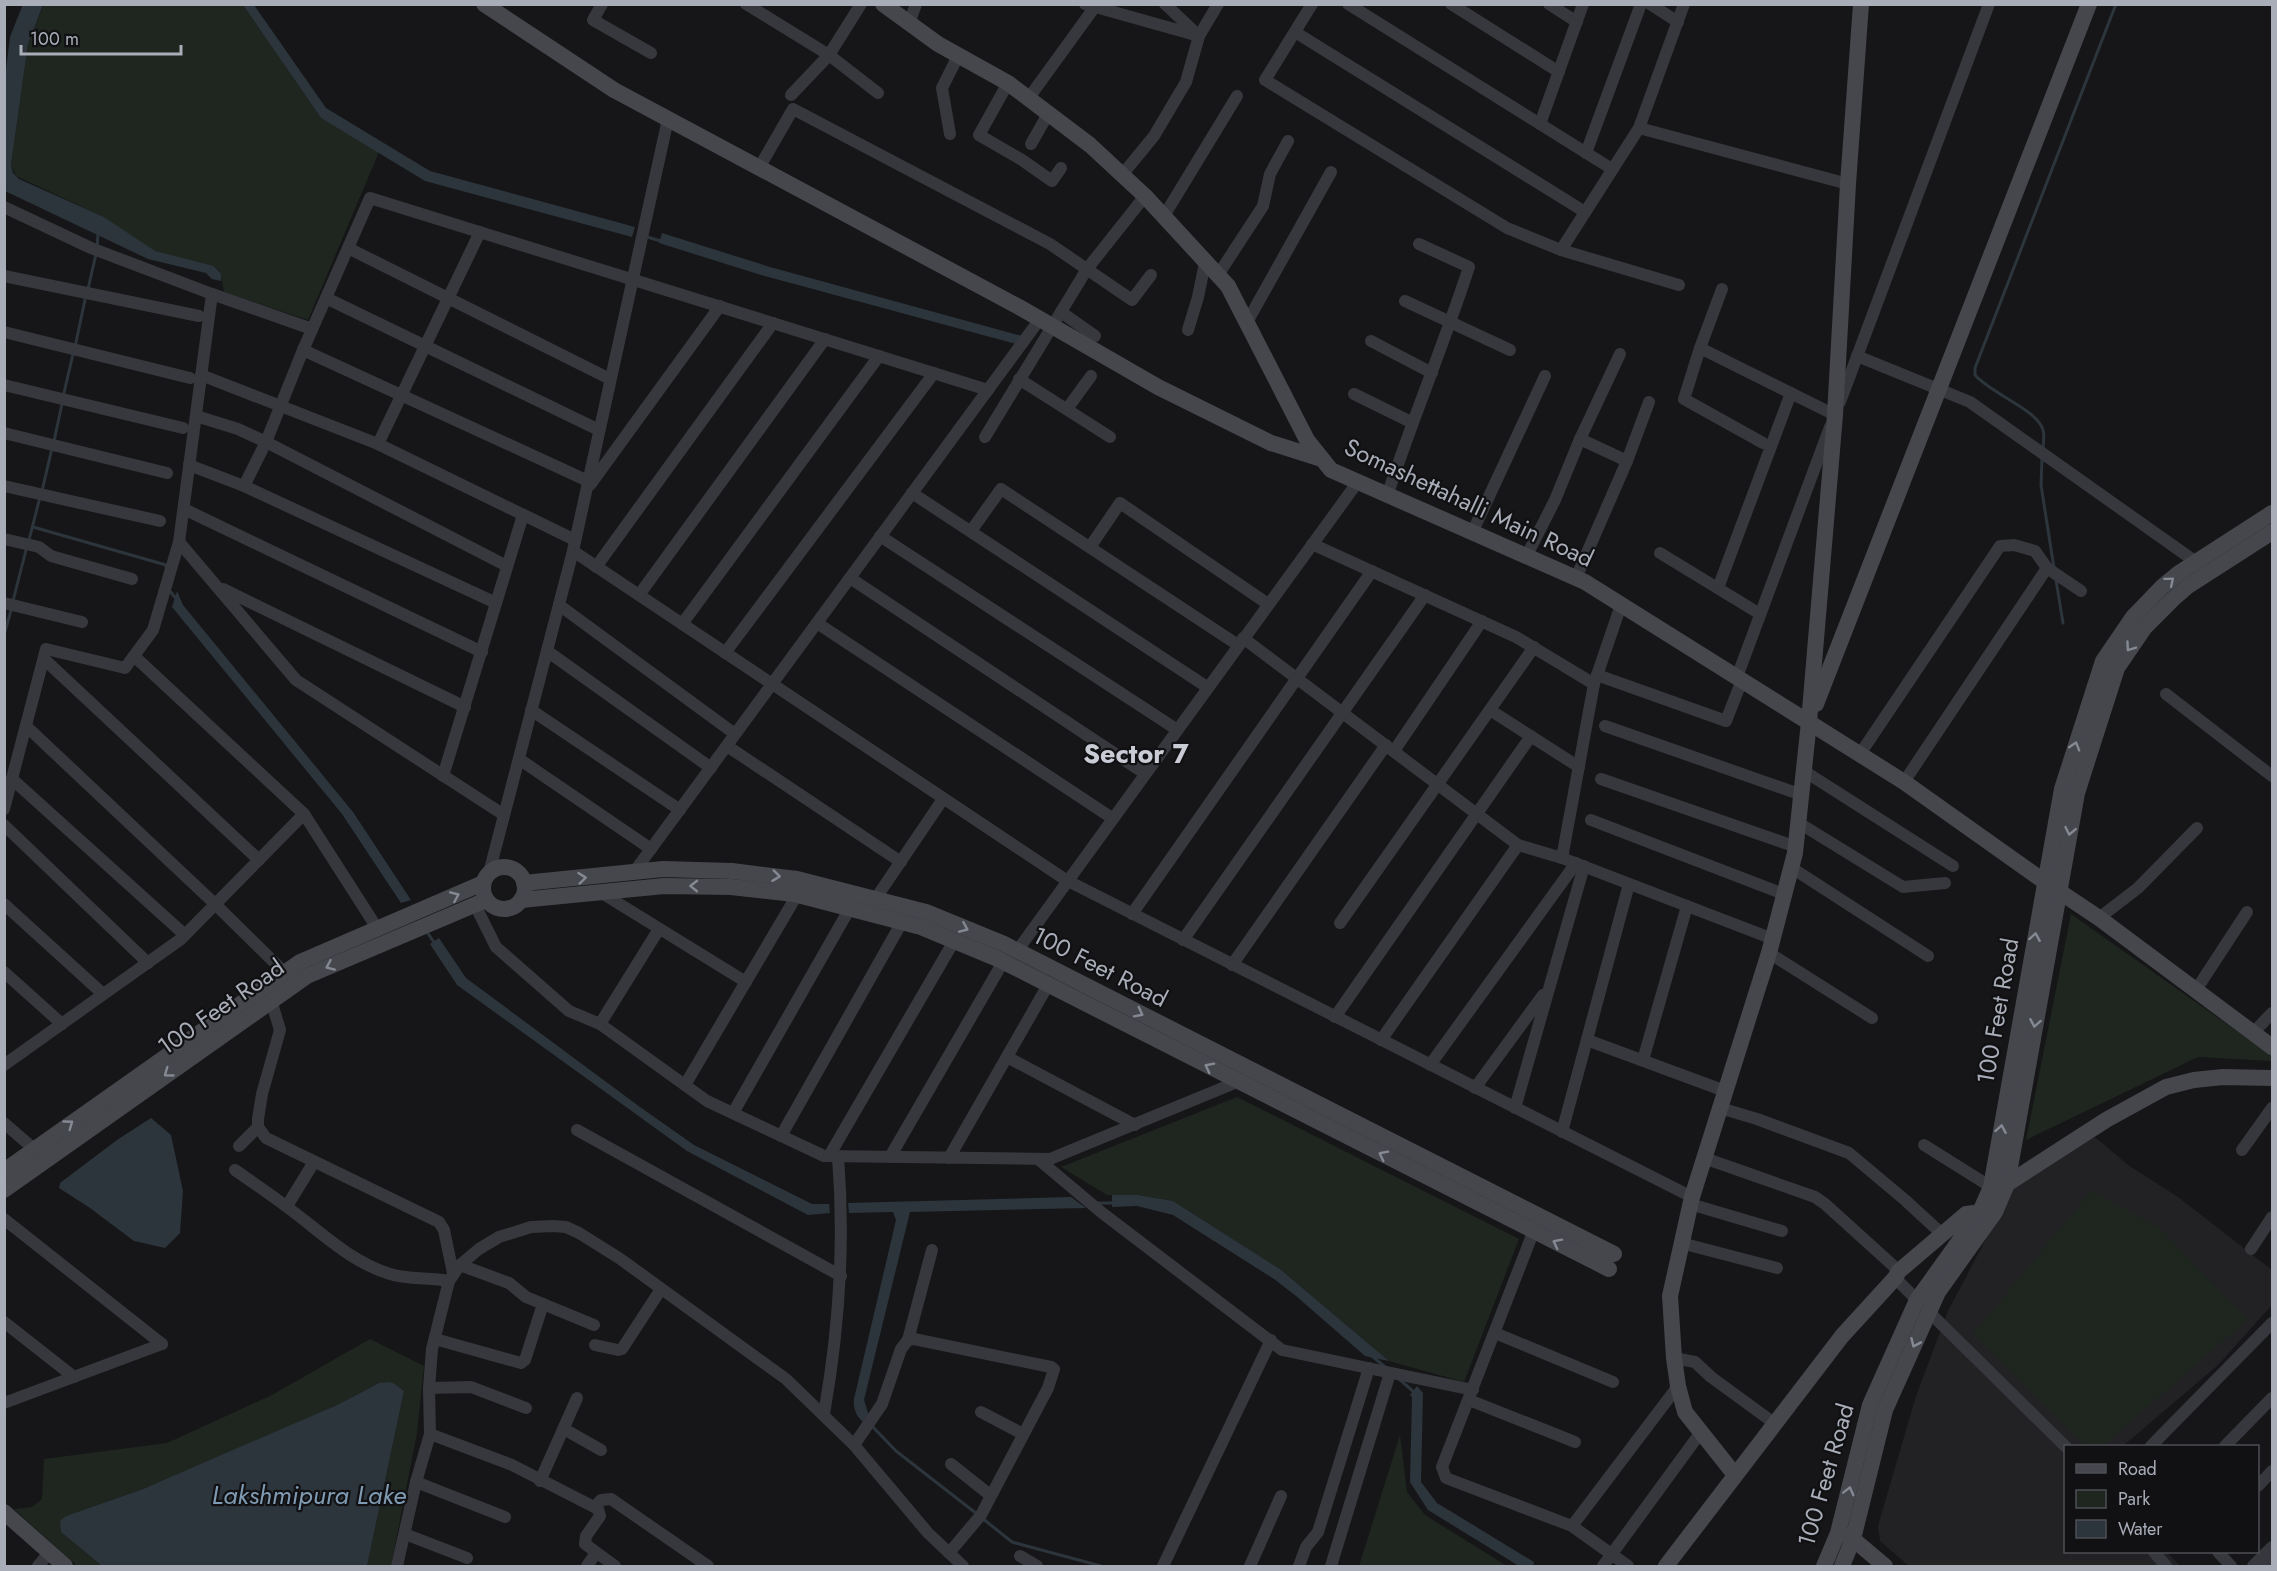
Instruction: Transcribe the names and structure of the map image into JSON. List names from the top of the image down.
{
  "streets": {
    "street": ["Somashettahalli Main Road", "100 Feet Road"]
  },
  "crossings": [
    ["Somashettahalli Main Road", "100 Feet Road"]
  ],
  "districts": ["Sector 7"],
  "water": ["Lakshmipura Lake"],
  "legend": ["Road", "Park", "Water"],
  "scale_bar": "100 m"
}
